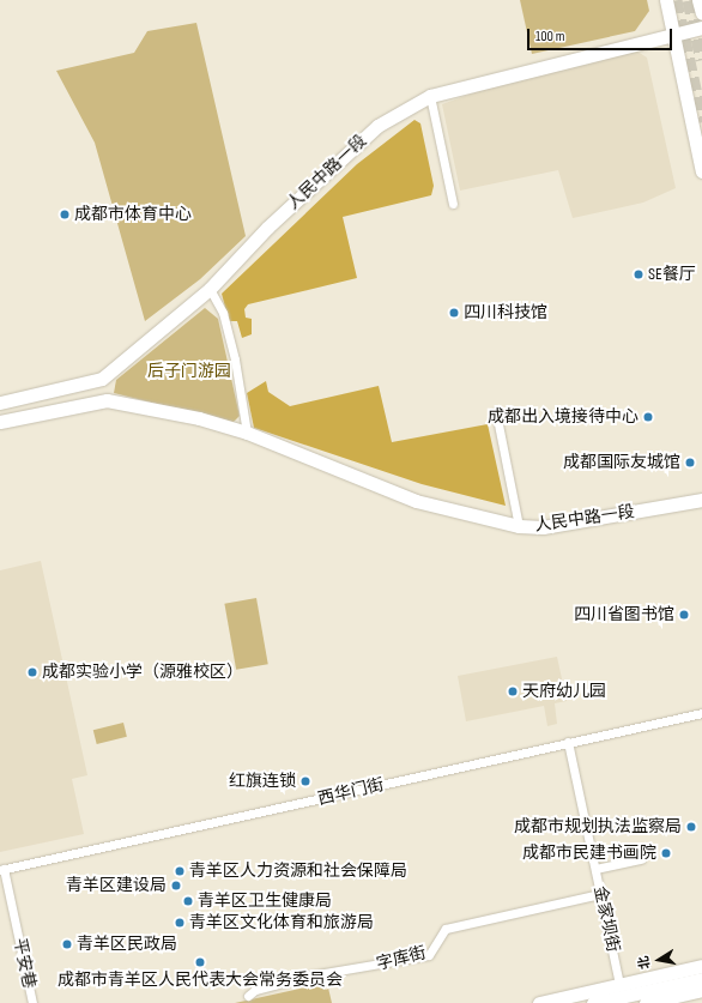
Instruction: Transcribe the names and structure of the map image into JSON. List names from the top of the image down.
{
  "streets": {
    "main road": ["人民中路一段"],
    "street": [
      "西华门街",
      "金家坝街",
      "字库街",
      "平安巷"
    ]
  },
  "crossings": [
    ["西华门街", "金家坝街"],
    ["西华门街", "平安巷"],
    ["金家坝街", "字库街"]
  ],
  "parks": ["后子门游园"],
  "places": [
    "成都市体育中心",
    "SE餐厅",
    "四川科技馆",
    "成都出入境接待中心",
    "成都国际友城馆",
    "四川省图书馆",
    "成都实验小学（源雅校区）",
    "天府幼儿园",
    "红旗连锁",
    "成都市规划执法监察局",
    "成都市民建书画院",
    "青羊区人力资源和社会保障局",
    "青羊区建设局",
    "青羊区卫生健康局",
    "青羊区文化体育和旅游局",
    "青羊区民政局",
    "成都市青羊区人民代表大会常务委员会"
  ],
  "scale_bar": "100 m",
  "north": "left"
}
